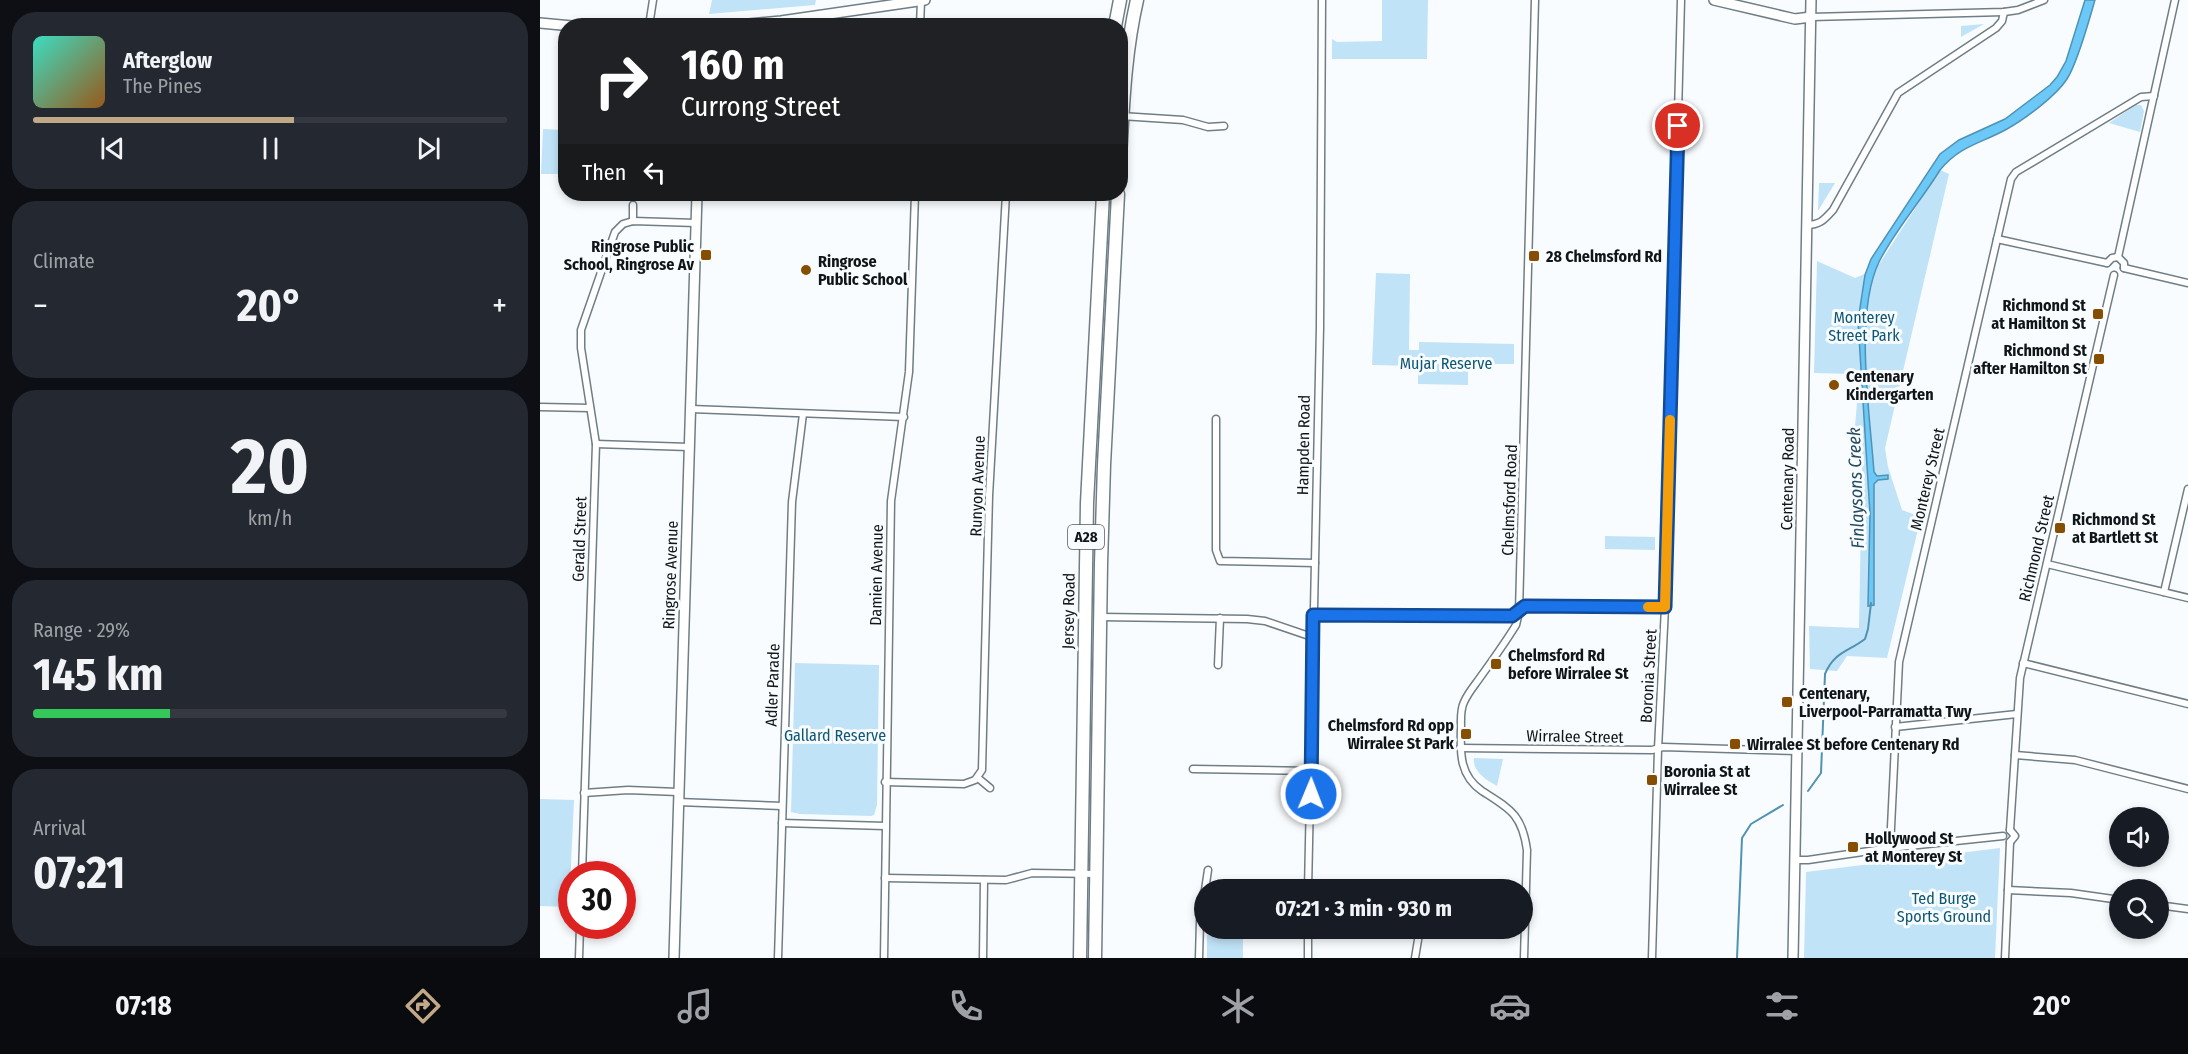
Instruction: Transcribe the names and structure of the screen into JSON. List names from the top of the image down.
{
  "streets": {
    "highway": ["A28", "Jersey Road"],
    "main road": ["Centenary Road", "Ringrose Avenue"],
    "street": [
      "Hampden Road",
      "Monterey Street",
      "Runyon Avenue",
      "Chelmsford Road",
      "Gerald Street",
      "Richmond Street",
      "Damien Avenue",
      "Boronia Street",
      "Adler Parade",
      "Wirralee Street"
    ]
  },
  "crossings": [
    ["Centenary Road", "Wirralee Street"],
    ["Chelmsford Road", "Wirralee Street"],
    ["Boronia Street", "Wirralee Street"]
  ],
  "water": ["Finlaysons Creek"],
  "parks": [
    "Monterey Street Park",
    "Mujar Reserve",
    "Gallard Reserve",
    "Ted Burge Sports Ground"
  ],
  "places": {
    "transit": [
      "Ringrose Public School, Ringrose Av",
      "28 Chelmsford Rd",
      "Richmond St at Hamilton St",
      "Richmond St after Hamilton St",
      "Richmond St at Bartlett St",
      "Chelmsford Rd before Wirralee St",
      "Centenary, Liverpool-Parramatta Twy",
      "Chelmsford Rd opp Wirralee St Park",
      "Wirralee St before Centenary Rd",
      "Boronia St at Wirralee St",
      "Hollywood St at Monterey St"
    ],
    "other": ["Ringrose Public School", "Centenary Kindergarten"]
  },
  "page": {
    "turn": ["160 m", "Currong Street"],
    "song": ["Afterglow", "The Pines"],
    "then": "Then",
    "tile": [
      "Climate",
      ["20", "km/h"],
      ["Range · 29%", "145 km"],
      ["Arrival", "07:21"]
    ],
    "heat": ["−", "20°", "+"],
    "limit": "30",
    "trip": "07:21 · 3 min · 930 m",
    "tabs": ["07:18", "20°"]
  }
}
